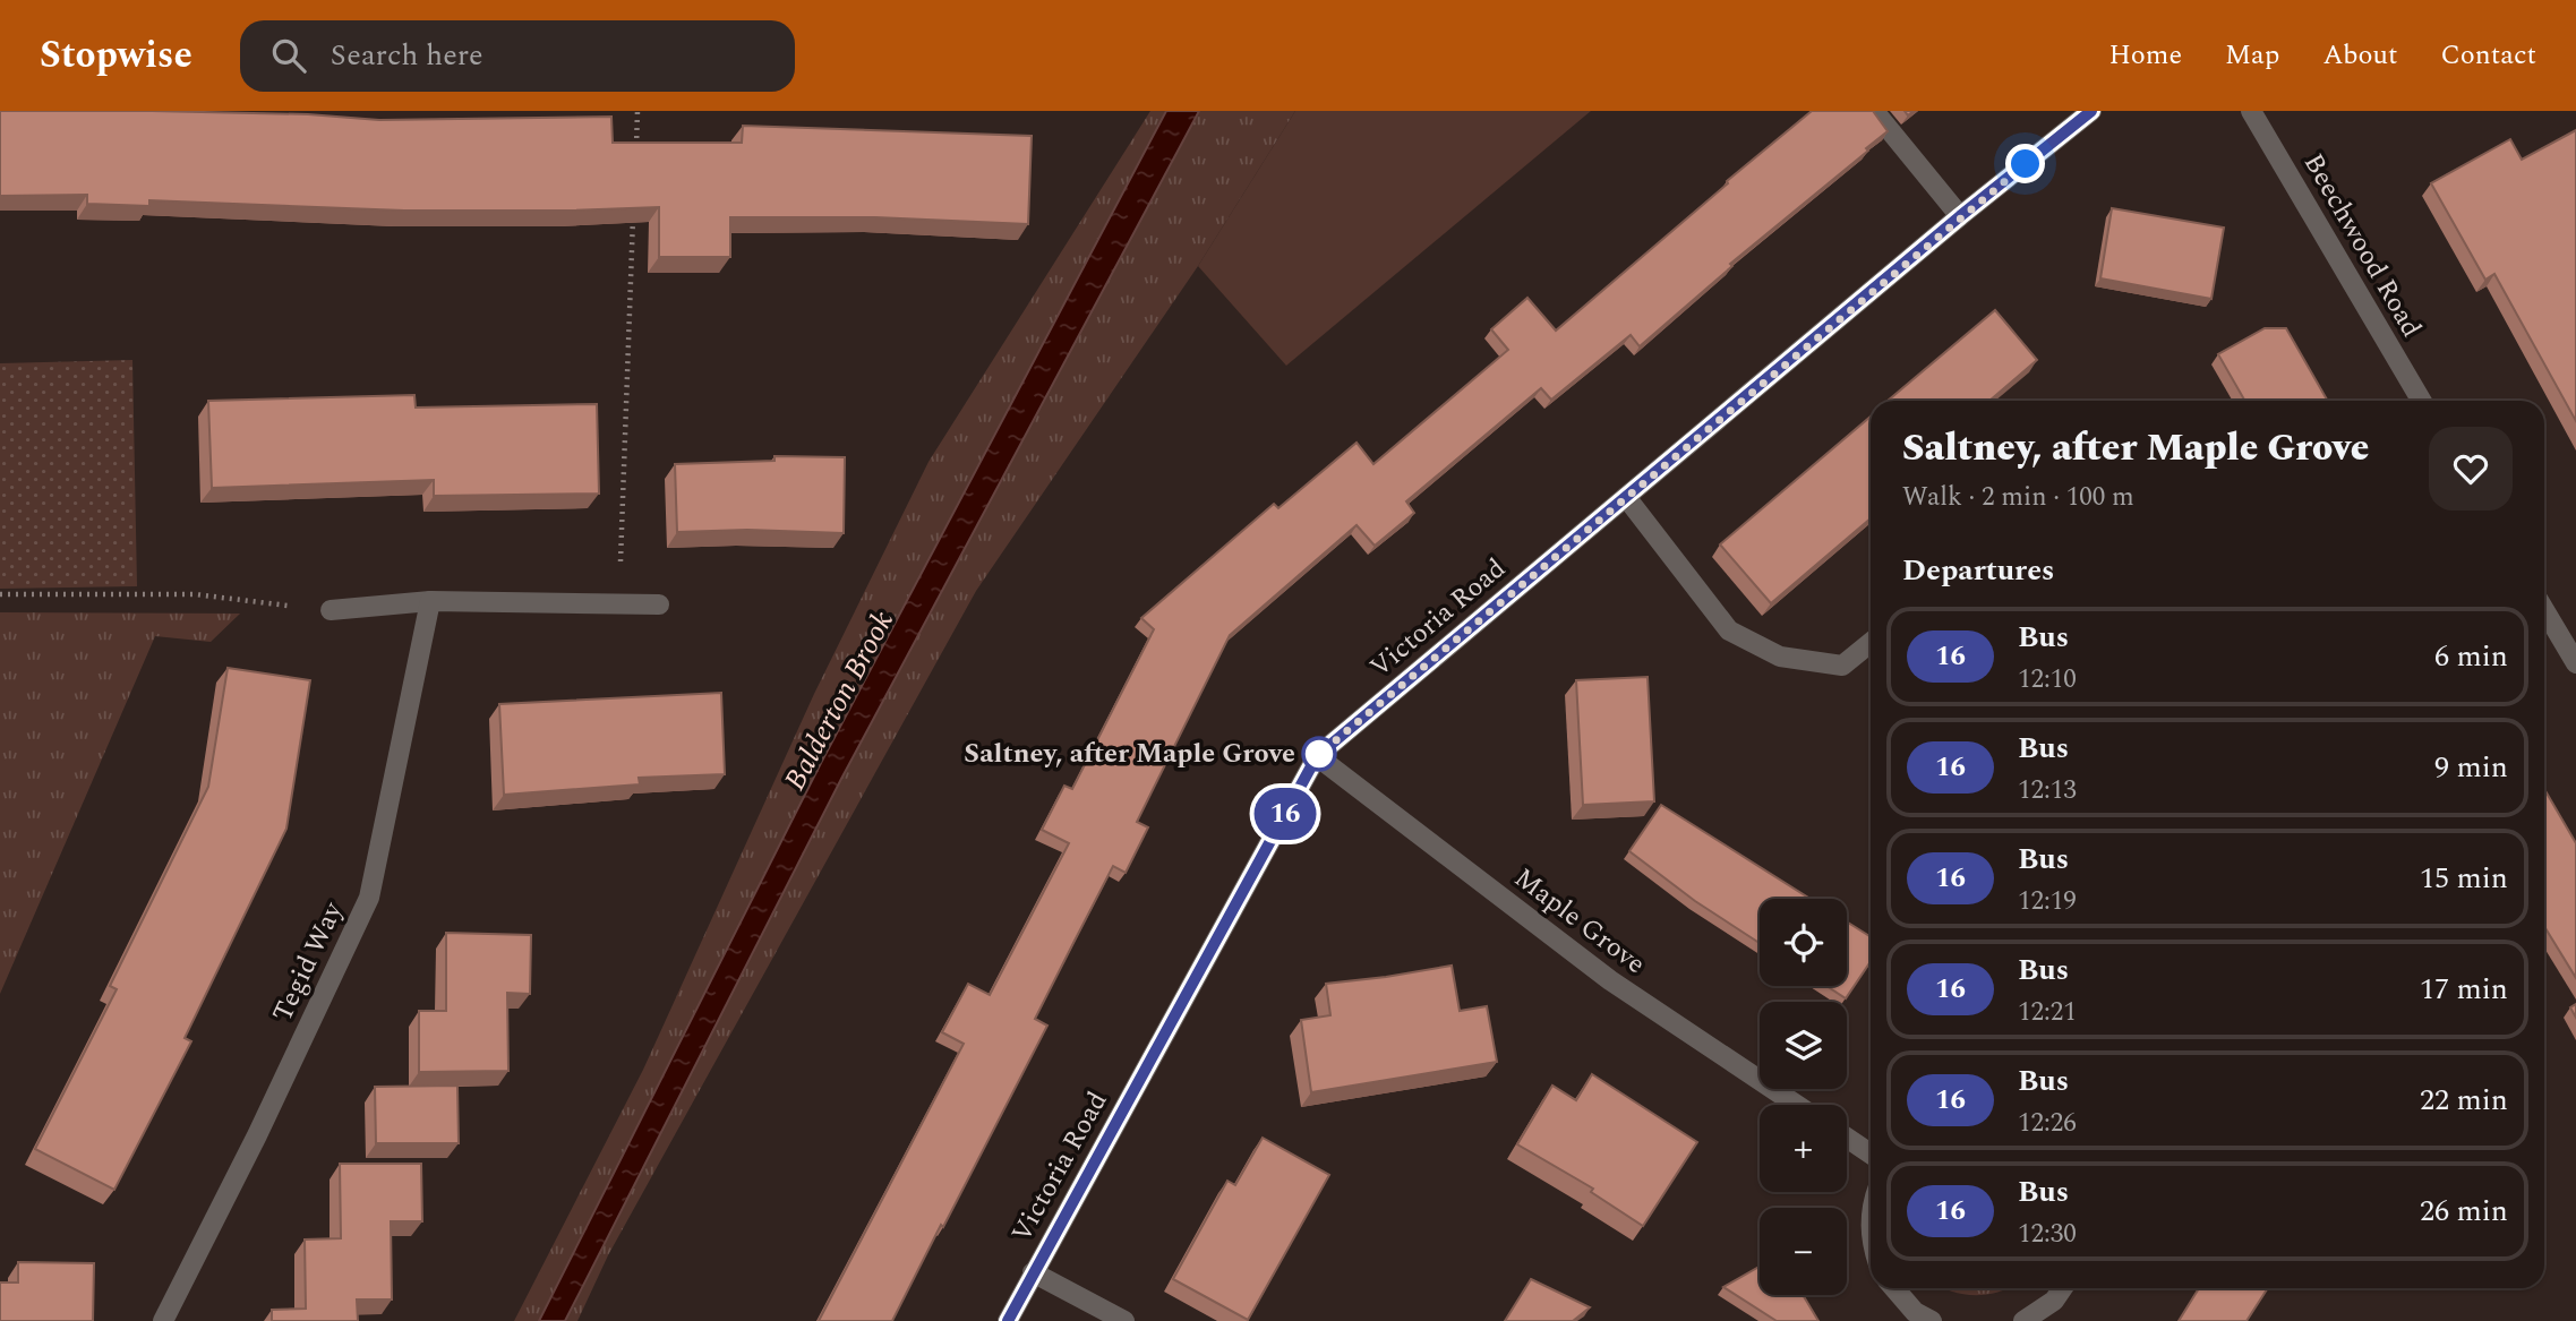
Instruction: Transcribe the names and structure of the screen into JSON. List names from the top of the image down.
{
  "streets": {
    "street": [
      "Beechwood Road",
      "Victoria Road",
      "Maple Grove",
      "Tegid Way"
    ]
  },
  "crossings": [
    ["Victoria Road", "Maple Grove"]
  ],
  "water": ["Balderton Brook"],
  "places": ["Saltney, after Maple Grove"],
  "lines": ["bus line 16"],
  "page": {
    "header": "Stopwise",
    "search": "Search here",
    "nav": [
      "Home",
      "Map",
      "About",
      "Contact"
    ],
    "on_map": "16",
    "heading": [
      ["Saltney, after Maple Grove", "Walk · 2 min · 100 m"],
      "Departures"
    ],
    "list": [
      {
        "mark": "16",
        "name": "Bus",
        "note": "12:10",
        "value": "6 min"
      },
      {
        "mark": "16",
        "name": "Bus",
        "note": "12:13",
        "value": "9 min"
      },
      {
        "mark": "16",
        "name": "Bus",
        "note": "12:19",
        "value": "15 min"
      },
      {
        "mark": "16",
        "name": "Bus",
        "note": "12:21",
        "value": "17 min"
      },
      {
        "mark": "16",
        "name": "Bus",
        "note": "12:26",
        "value": "22 min"
      },
      {
        "mark": "16",
        "name": "Bus",
        "note": "12:30",
        "value": "26 min"
      }
    ],
    "map_buttons": ["+", "−"]
  }
}
